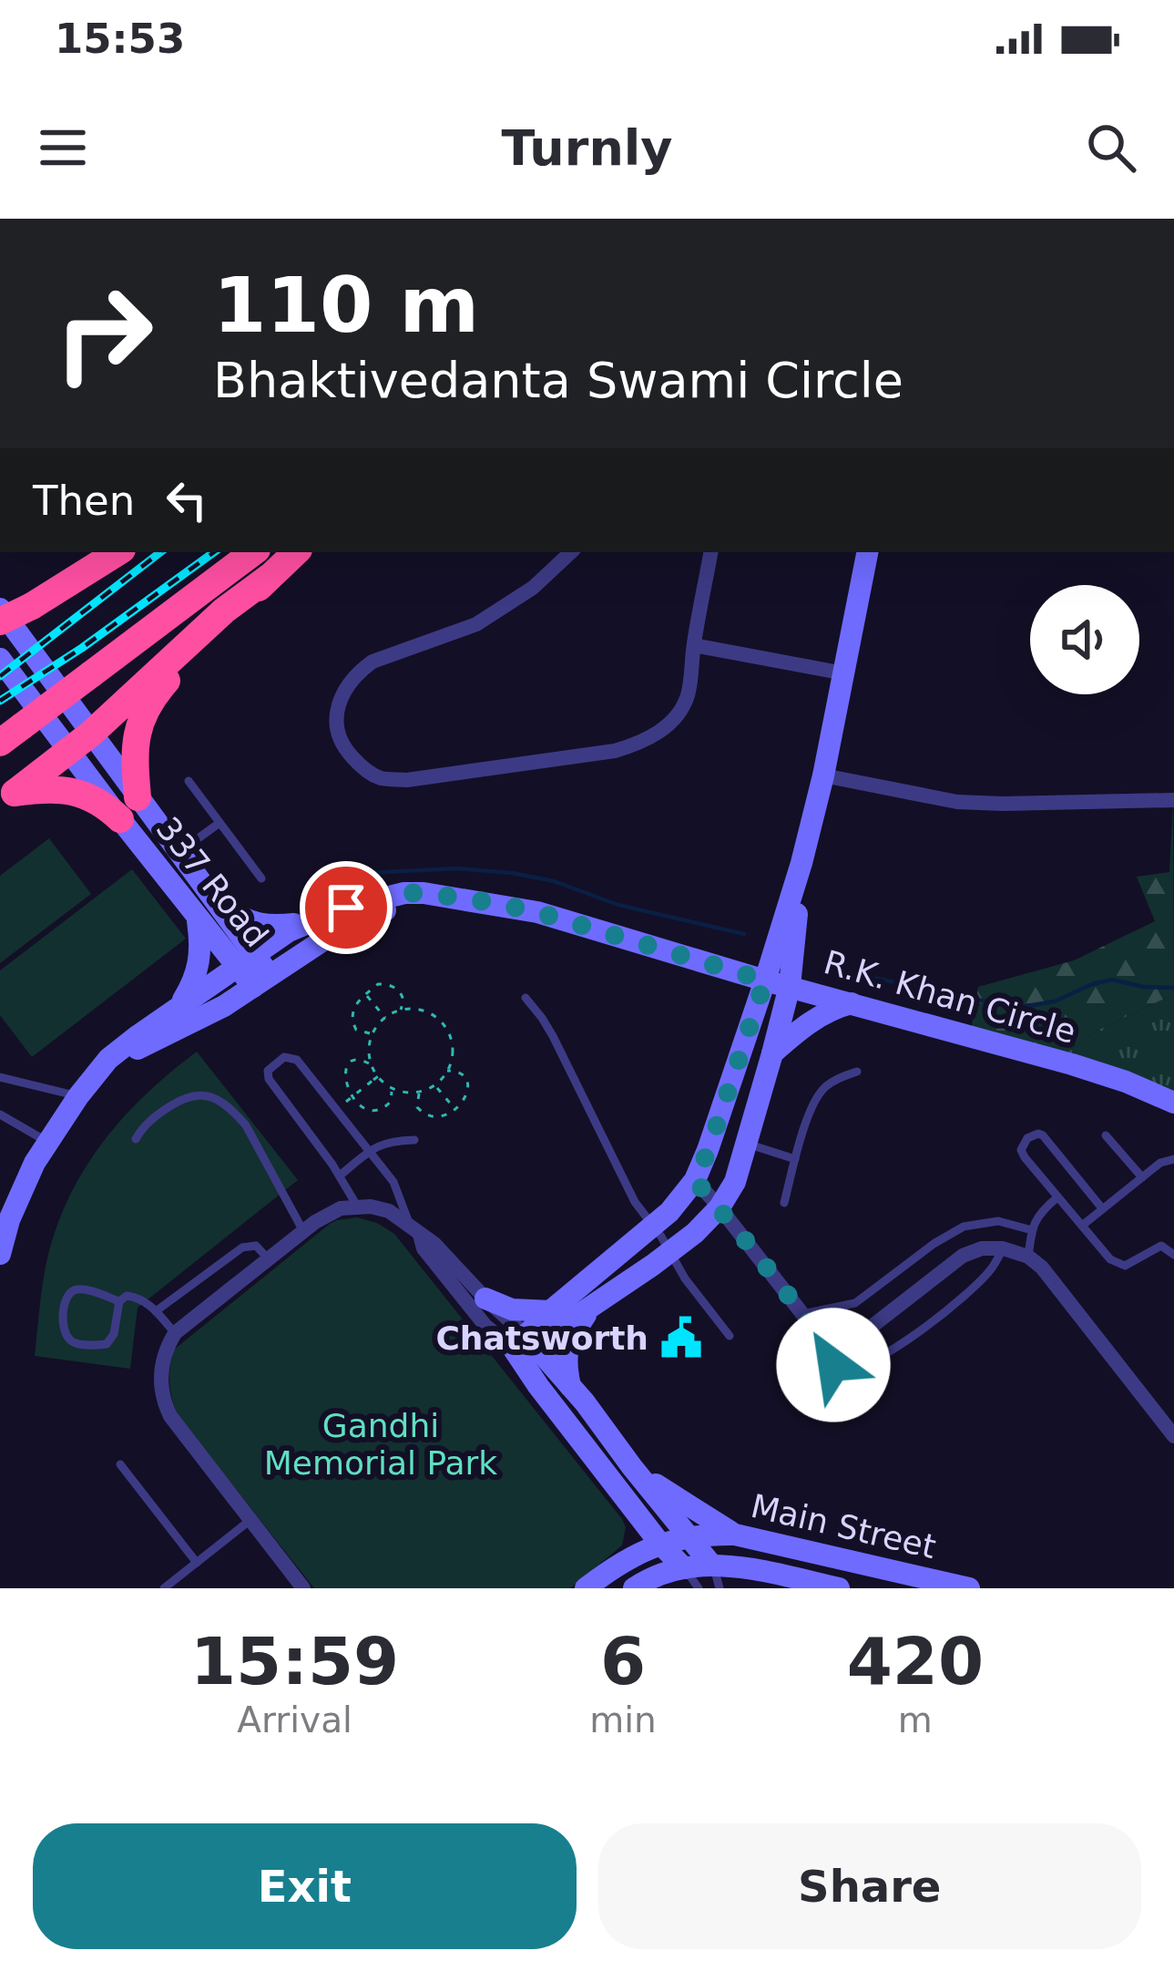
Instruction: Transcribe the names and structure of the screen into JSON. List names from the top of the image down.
{
  "streets": {
    "street": ["337 Road", "R.K. Khan Circle", "Main Street"]
  },
  "crossings": [
    ["337 Road", "R.K. Khan Circle"]
  ],
  "parks": ["Gandhi Memorial Park"],
  "places": {
    "public building": ["Chatsworth"]
  },
  "page": {
    "status": "15:53",
    "header": "Turnly",
    "turn": ["110 m", "Bhaktivedanta Swami Circle"],
    "then": "Then",
    "eta": [
      "15:59",
      "Arrival",
      "6",
      "min",
      "420",
      "m"
    ],
    "buttons": ["Exit", "Share"]
  }
}
